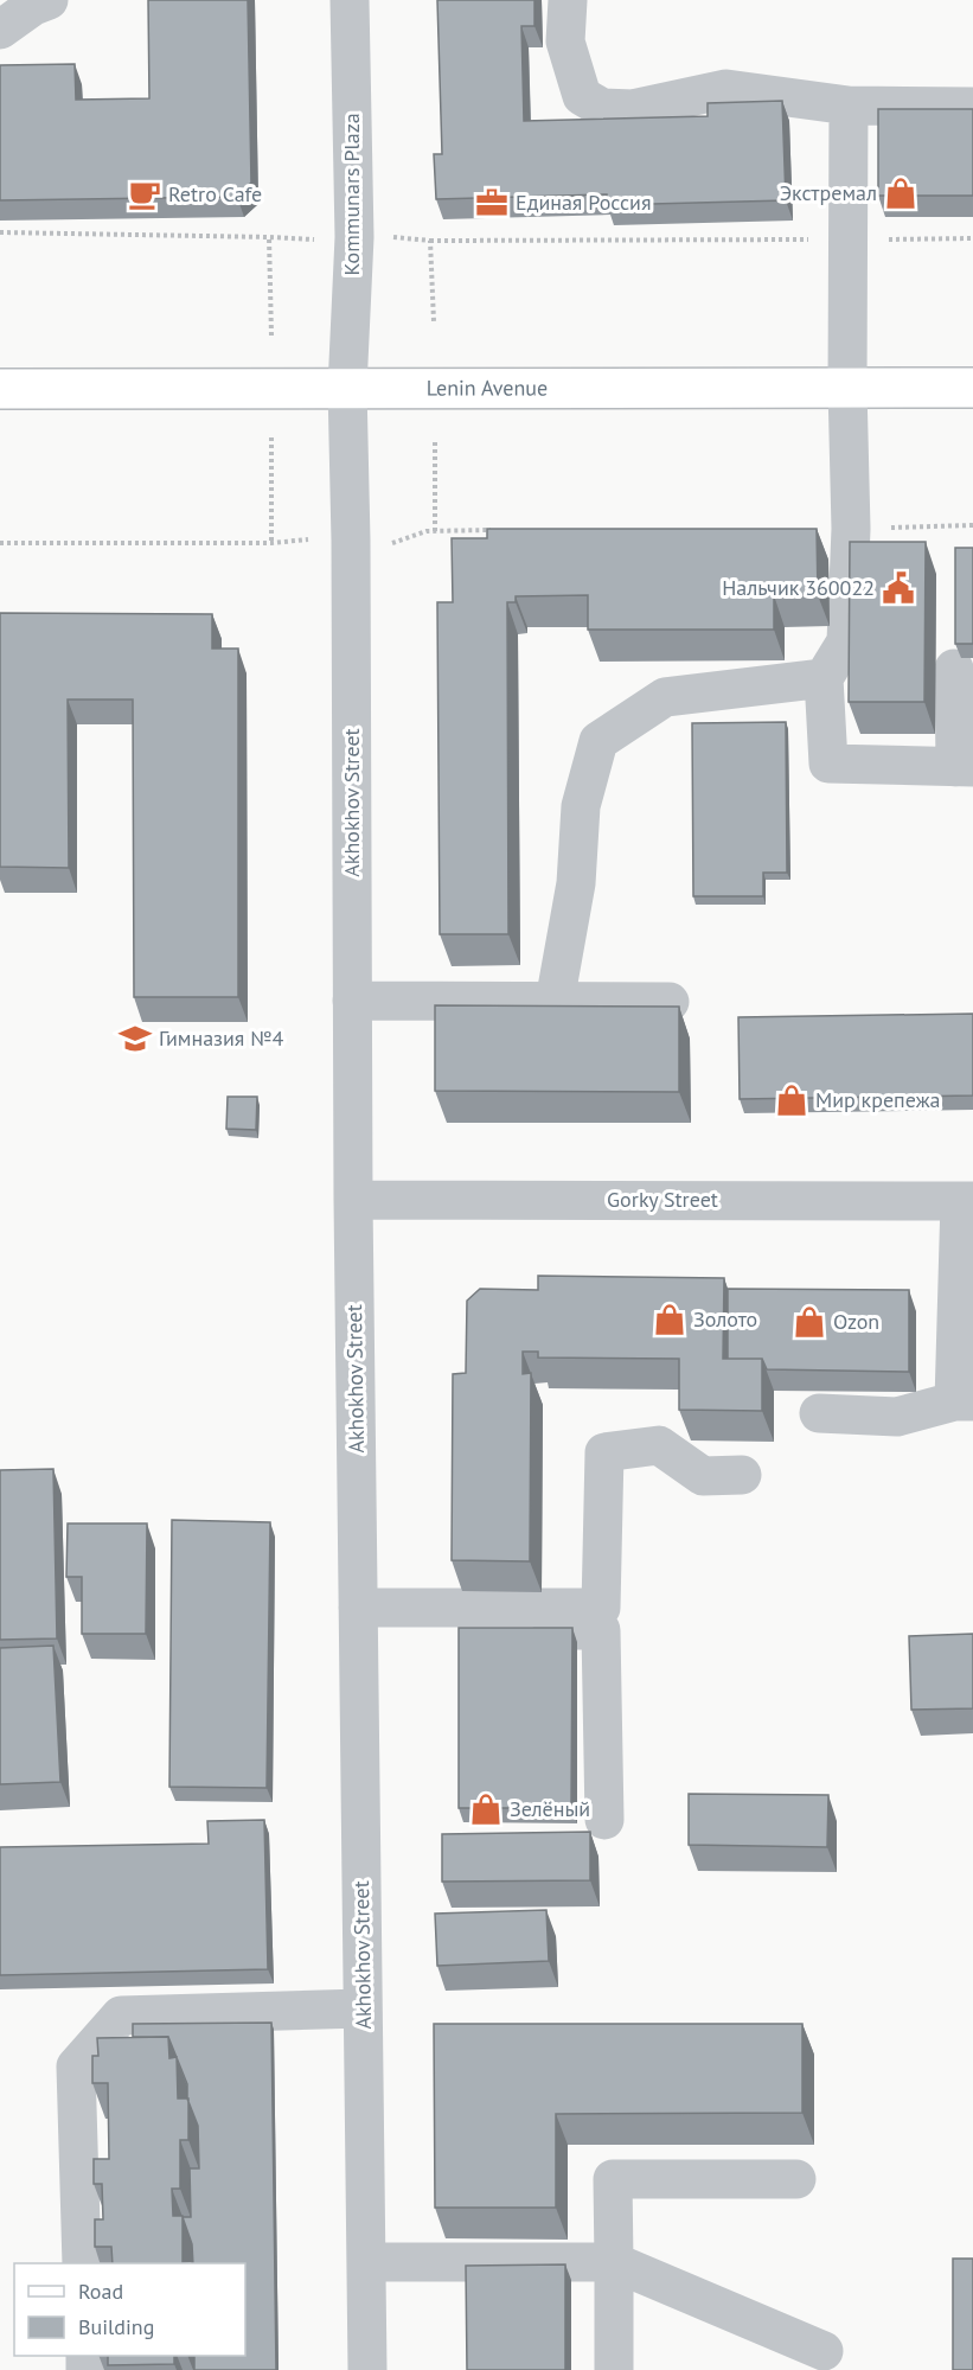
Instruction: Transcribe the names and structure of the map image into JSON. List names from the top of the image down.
{
  "streets": {
    "main road": ["Lenin Avenue"],
    "street": ["Kommunars Plaza", "Akhokhov Street", "Gorky Street"]
  },
  "crossings": [
    ["Kommunars Plaza", "Lenin Avenue"],
    ["Kommunars Plaza", "Akhokhov Street"],
    ["Lenin Avenue", "Akhokhov Street"],
    ["Akhokhov Street", "Gorky Street"]
  ],
  "places": {
    "shop": [
      "Экстремал",
      "Мир крепежа",
      "Золото",
      "Ozon",
      "Зелёный"
    ],
    "cafe": ["Retro Cafe"],
    "office": ["Единая Россия"],
    "public building": ["Нальчик 360022"],
    "school or university": ["Гимназия №4"]
  },
  "legend": ["Road", "Building"]
}
